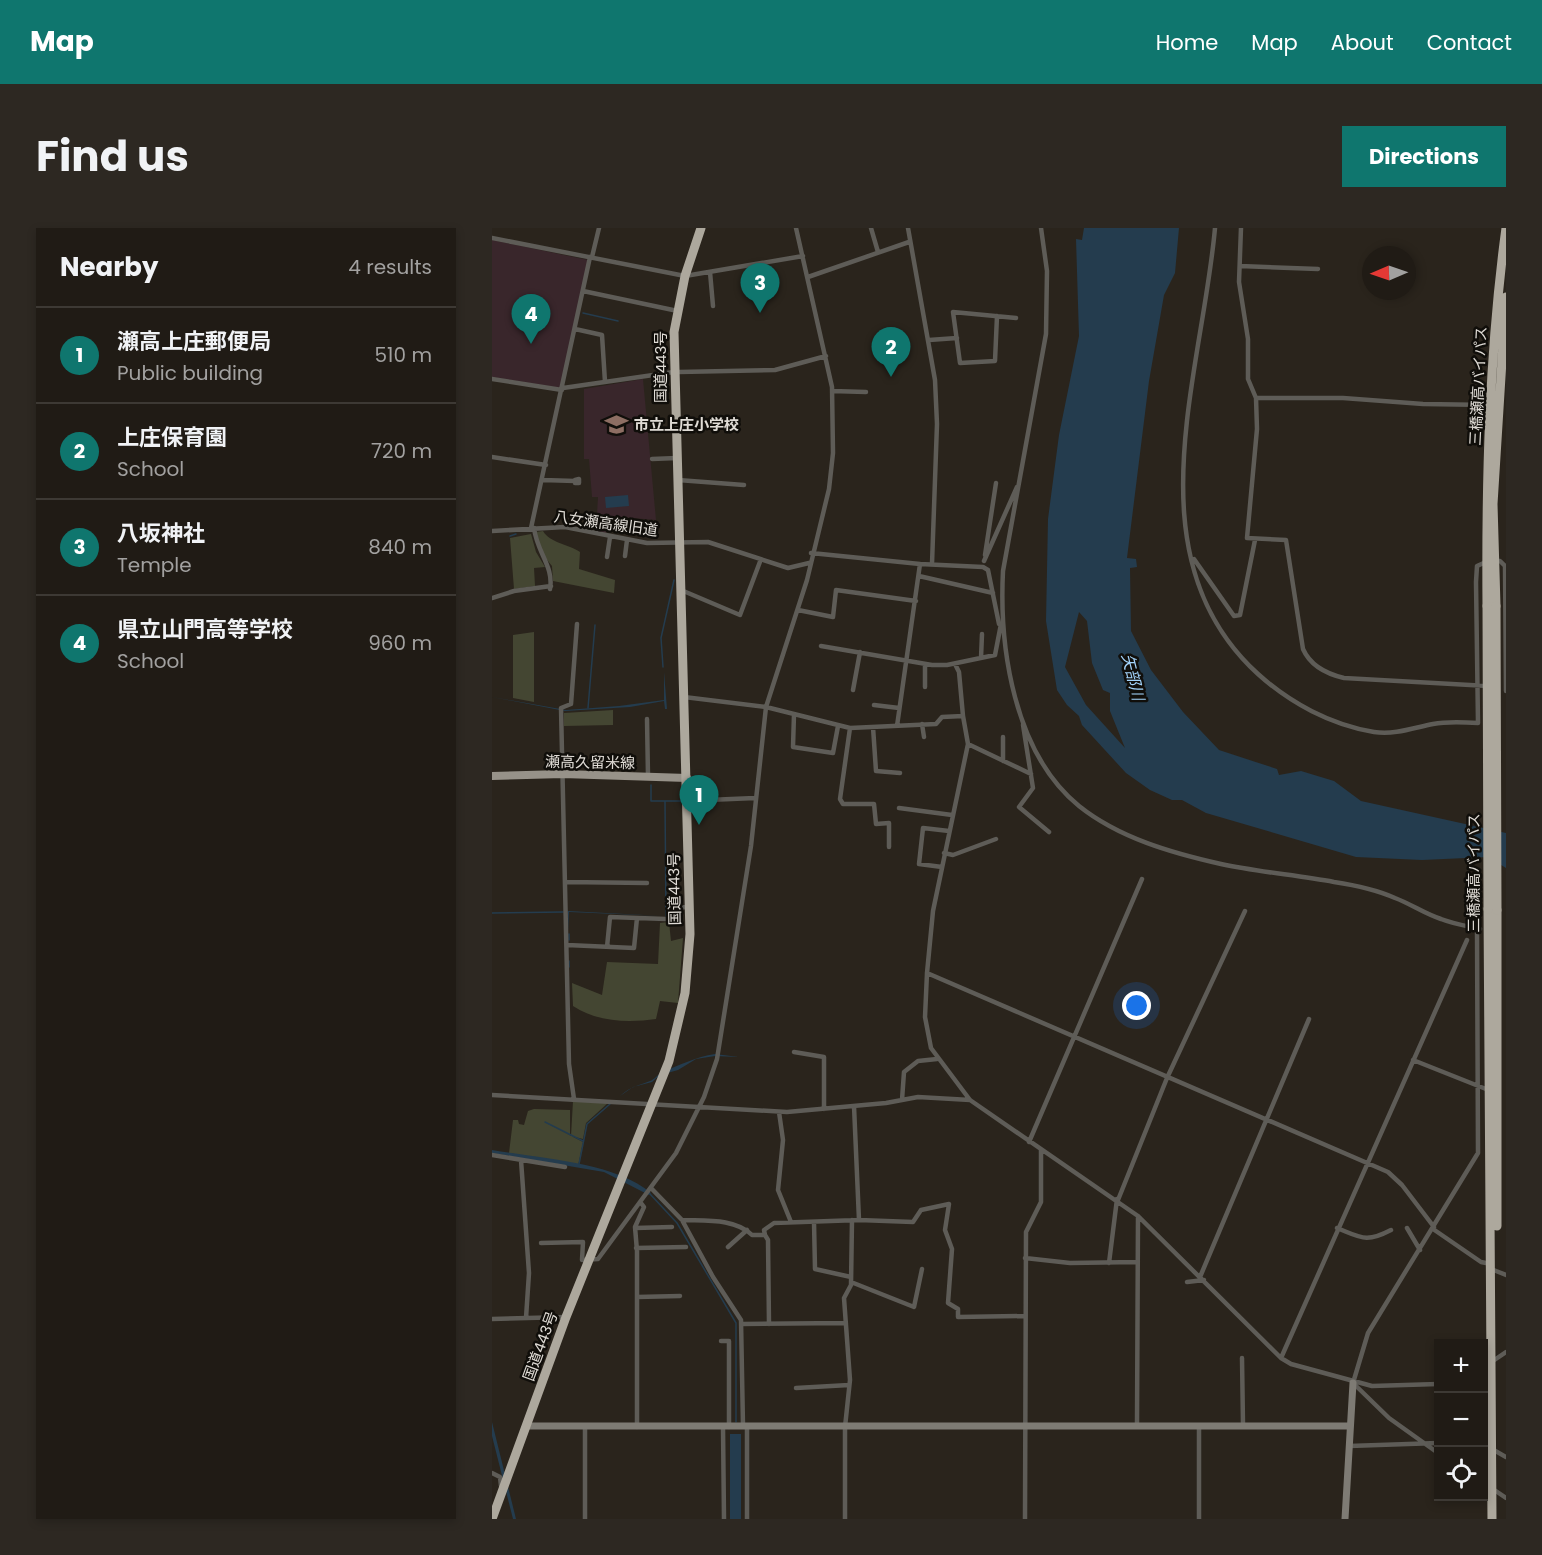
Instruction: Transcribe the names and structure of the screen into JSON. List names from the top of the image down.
{
  "streets": {
    "highway": ["国道443号", "三橋瀬高バイパス"],
    "main road": ["瀬高久留米線"],
    "street": ["八女瀬高線旧道"]
  },
  "crossings": [
    ["国道443号", "八女瀬高線旧道"],
    ["国道443号", "瀬高久留米線"]
  ],
  "water": ["矢部川"],
  "places": {
    "school or university": ["市立上庄小学校"]
  },
  "north": "left",
  "page": {
    "header": "Map",
    "nav": [
      "Home",
      "Map",
      "About",
      "Contact"
    ],
    "title": "Find us",
    "buttons": "Directions",
    "heading": ["Nearby", "4 results"],
    "pins": [
      "3",
      "4",
      "2",
      "1"
    ],
    "list": [
      {
        "mark": "1",
        "name": "瀬高上庄郵便局",
        "note": "Public building",
        "value": "510 m"
      },
      {
        "mark": "2",
        "name": "上庄保育園",
        "note": "School",
        "value": "720 m"
      },
      {
        "mark": "3",
        "name": "八坂神社",
        "note": "Temple",
        "value": "840 m"
      },
      {
        "mark": "4",
        "name": "県立山門高等学校",
        "note": "School",
        "value": "960 m"
      }
    ],
    "map_buttons": ["+", "−"]
  }
}
